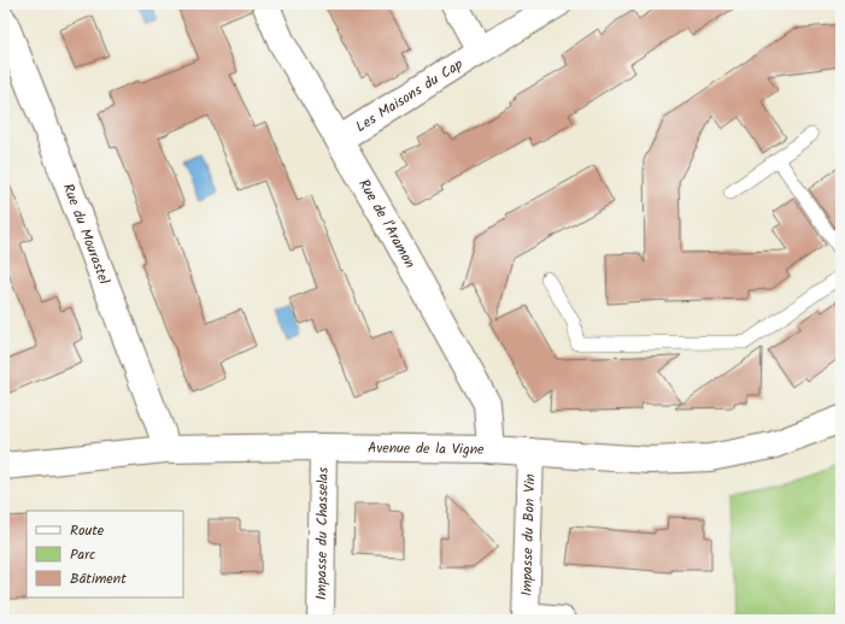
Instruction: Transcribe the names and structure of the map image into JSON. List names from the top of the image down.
{
  "streets": {
    "street": [
      "Les Maisons du Cap",
      "Rue de l'Aramon",
      "Rue du Mourastel",
      "Avenue de la Vigne",
      "Impasse du Chasselas",
      "Impasse du Bon Vin"
    ]
  },
  "crossings": [
    ["Les Maisons du Cap", "Rue de l'Aramon"],
    ["Rue de l'Aramon", "Avenue de la Vigne"],
    ["Rue du Mourastel", "Avenue de la Vigne"],
    ["Avenue de la Vigne", "Impasse du Chasselas"],
    ["Avenue de la Vigne", "Impasse du Bon Vin"]
  ],
  "legend": ["Route", "Parc", "Bâtiment"]
}
